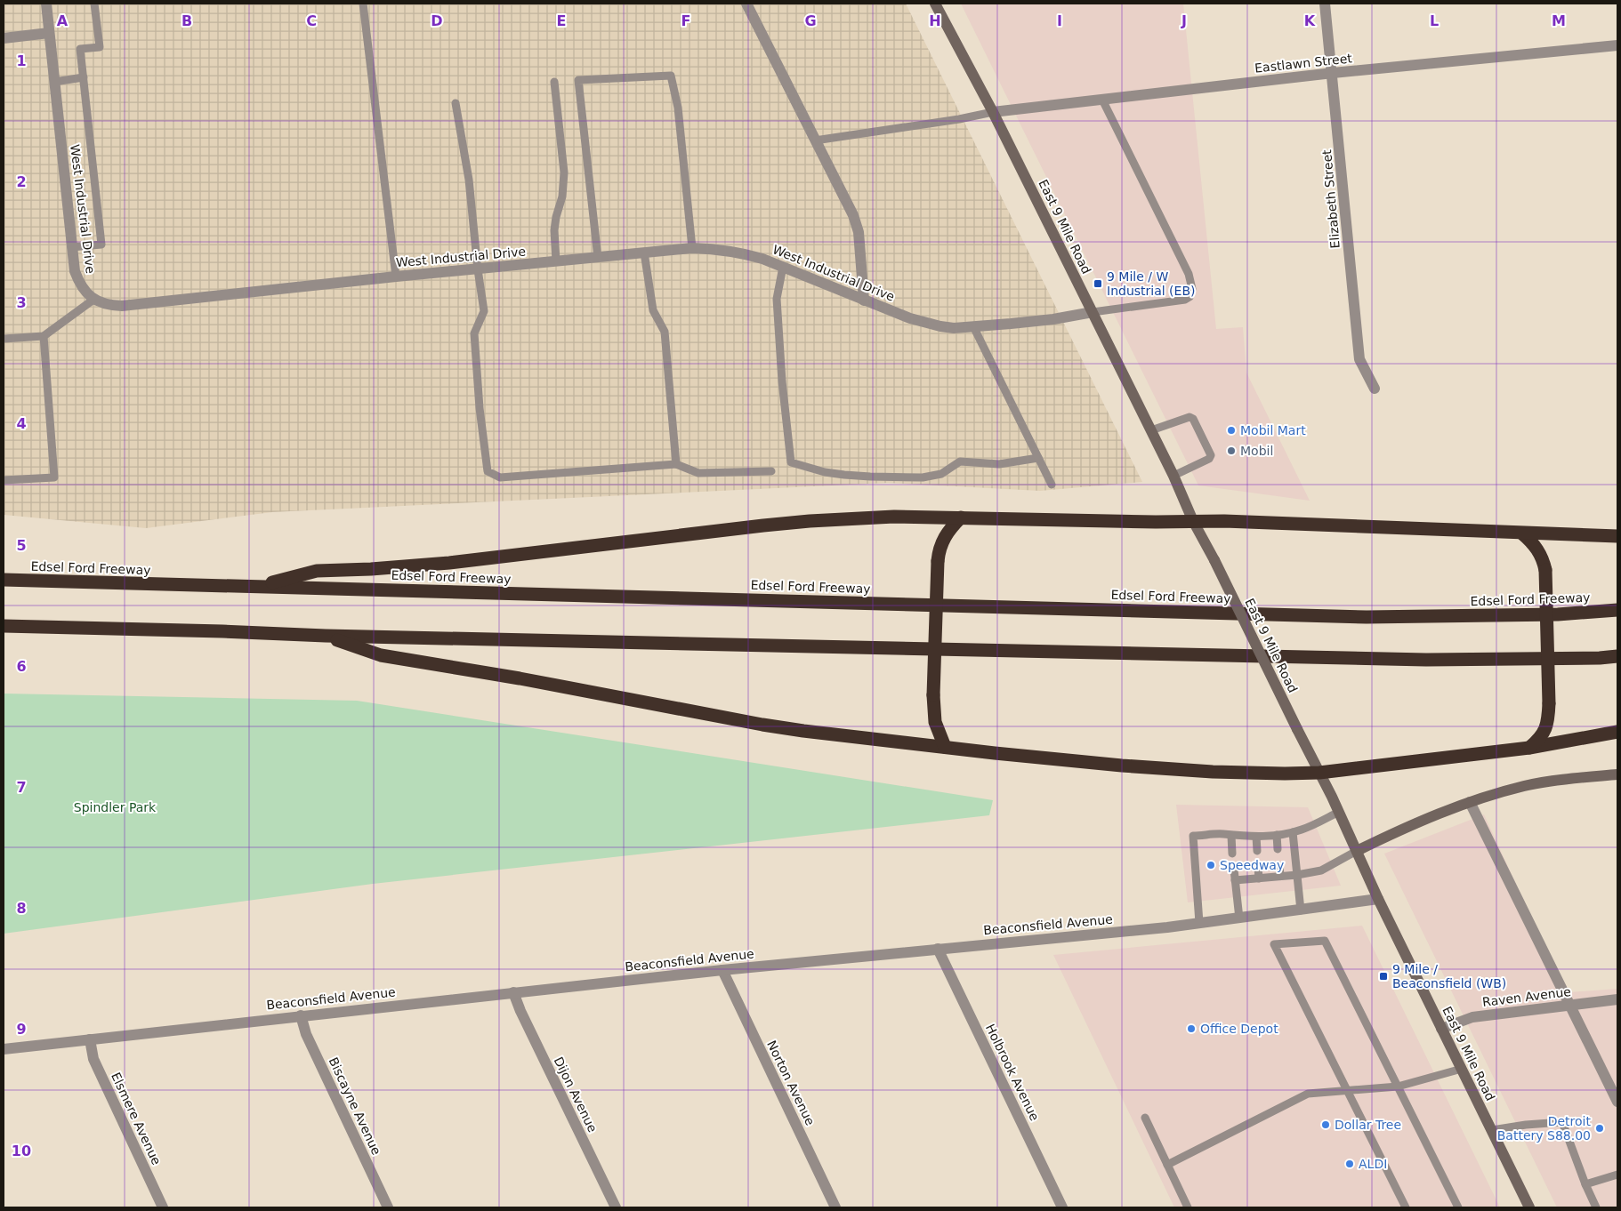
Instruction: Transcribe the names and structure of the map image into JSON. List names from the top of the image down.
{
  "streets": {
    "highway": ["Edsel Ford Freeway"],
    "main road": ["East 9 Mile Road"],
    "street": [
      "Eastlawn Street",
      "Elizabeth Street",
      "West Industrial Drive",
      "Beaconsfield Avenue",
      "Raven Avenue",
      "Holbrook Avenue",
      "Norton Avenue",
      "Dijon Avenue",
      "Biscayne Avenue",
      "Elsmere Avenue"
    ]
  },
  "crossings": [
    ["Eastlawn Street", "Elizabeth Street"],
    ["Eastlawn Street", "East 9 Mile Road"],
    ["West Industrial Drive", "East 9 Mile Road"],
    ["East 9 Mile Road", "Beaconsfield Avenue"],
    ["East 9 Mile Road", "Raven Avenue"],
    ["Beaconsfield Avenue", "Holbrook Avenue"],
    ["Beaconsfield Avenue", "Norton Avenue"],
    ["Beaconsfield Avenue", "Dijon Avenue"],
    ["Beaconsfield Avenue", "Biscayne Avenue"],
    ["Beaconsfield Avenue", "Elsmere Avenue"]
  ],
  "parks": ["Spindler Park"],
  "places": {
    "transit": ["9 Mile / W Industrial (EB)", "9 Mile / Beaconsfield (WB)"],
    "other": [
      "Mobil Mart",
      "Mobil",
      "Speedway",
      "Office Depot",
      "Dollar Tree",
      "Detroit Battery S88.00",
      "ALDI"
    ]
  },
  "grid": {
    "columns": [
      "A",
      "B",
      "C",
      "D",
      "E",
      "F",
      "G",
      "H",
      "I",
      "J",
      "K",
      "L",
      "M"
    ],
    "rows": [
      "1",
      "2",
      "3",
      "4",
      "5",
      "6",
      "7",
      "8",
      "9",
      "10"
    ]
  }
}
